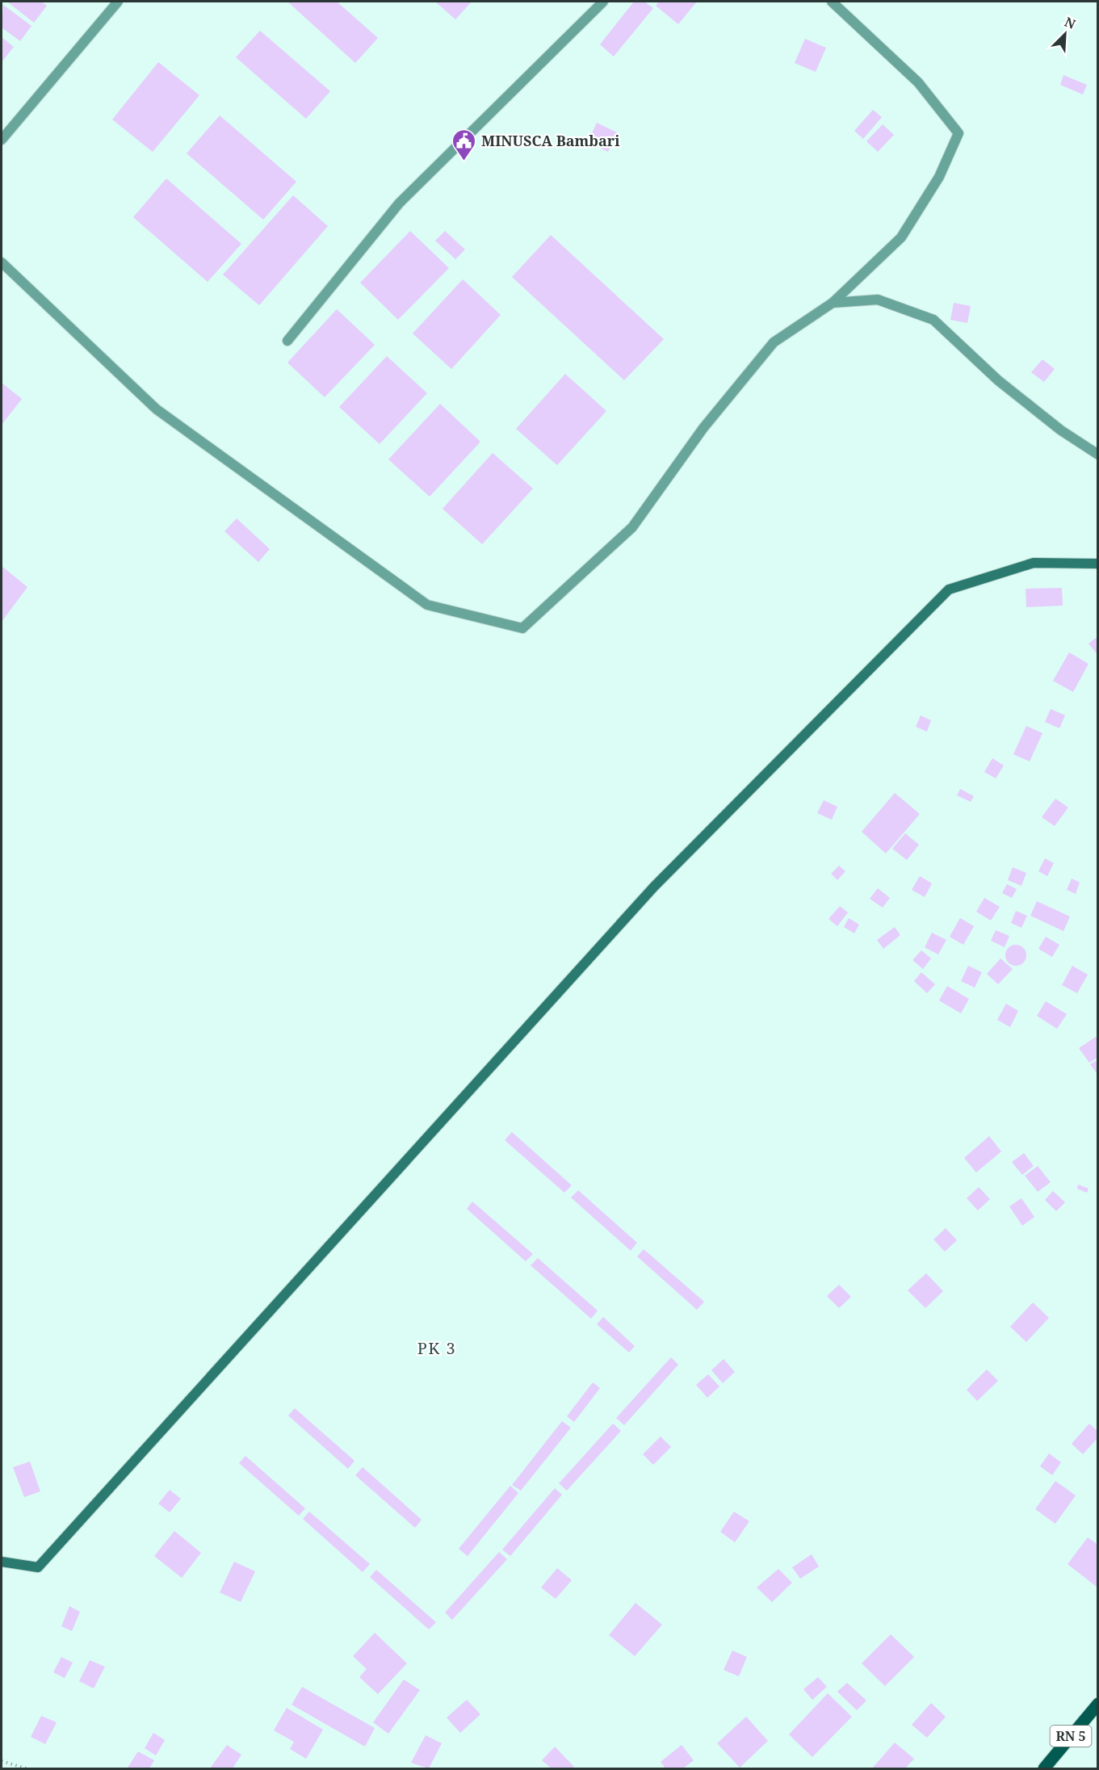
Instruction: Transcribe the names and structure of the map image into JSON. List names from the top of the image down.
{
  "streets": {
    "main road": ["RN 5"]
  },
  "districts": ["PK 3"],
  "places": {
    "public building": ["MINUSCA Bambari"]
  },
  "north": "top right"
}
